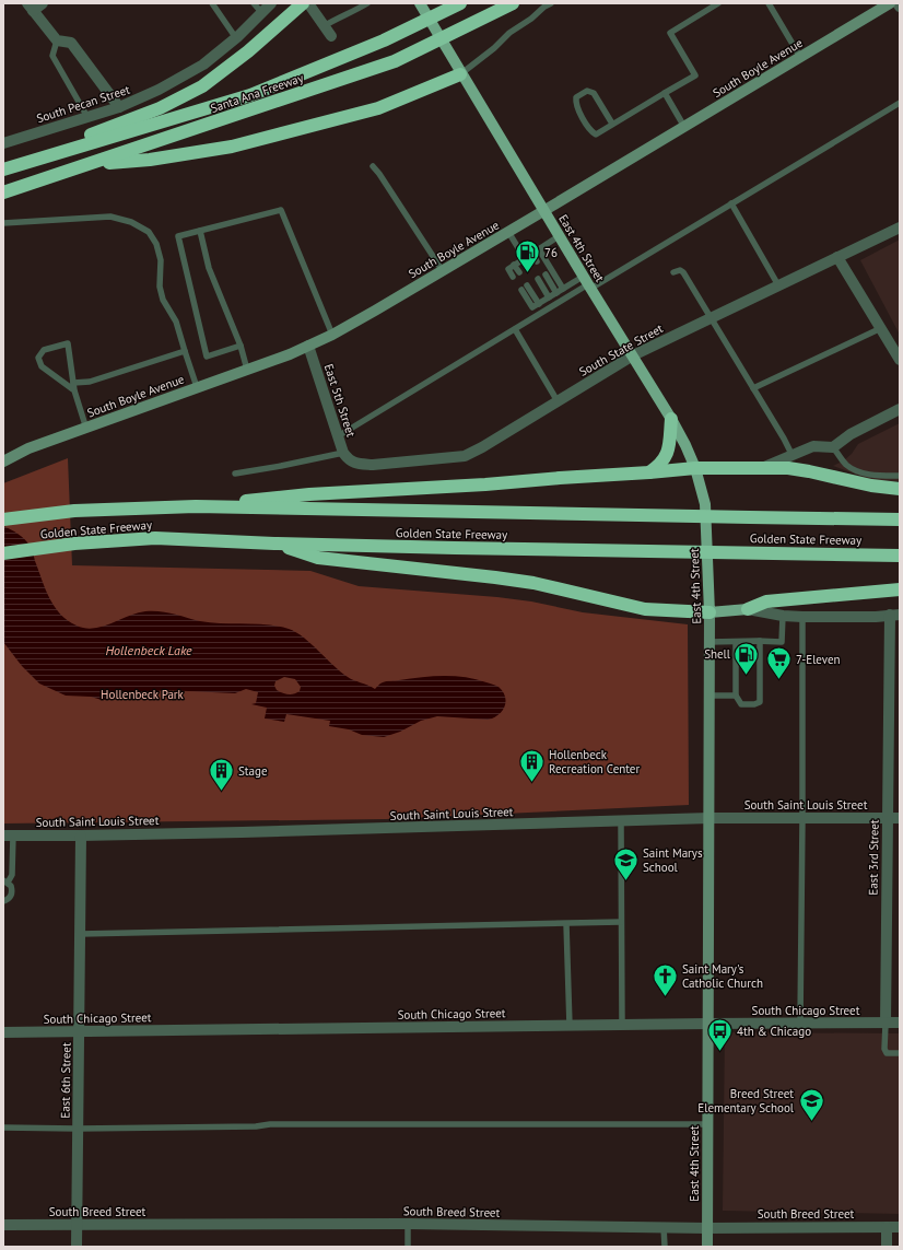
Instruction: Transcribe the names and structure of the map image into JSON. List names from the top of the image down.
{
  "streets": {
    "highway": ["Santa Ana Freeway", "Golden State Freeway"],
    "main road": ["South Boyle Avenue", "East 4th Street"],
    "street": [
      "South Pecan Street",
      "South State Street",
      "East 5th Street",
      "South Saint Louis Street",
      "East 3rd Street",
      "South Chicago Street",
      "East 6th Street",
      "South Breed Street"
    ]
  },
  "crossings": [
    ["South Boyle Avenue", "East 4th Street"],
    ["South Boyle Avenue", "East 5th Street"],
    ["East 4th Street", "South State Street"],
    ["East 4th Street", "South Saint Louis Street"],
    ["East 4th Street", "South Chicago Street"],
    ["East 4th Street", "South Breed Street"],
    ["South State Street", "East 5th Street"],
    ["South Saint Louis Street", "East 3rd Street"],
    ["South Saint Louis Street", "East 6th Street"],
    ["East 3rd Street", "South Chicago Street"],
    ["South Chicago Street", "East 6th Street"],
    ["East 6th Street", "South Breed Street"]
  ],
  "water": ["Hollenbeck Lake"],
  "parks": ["Hollenbeck Park"],
  "places": {
    "fuel station": ["76", "Shell"],
    "supermarket": ["7-Eleven"],
    "building": ["Hollenbeck Recreation Center", "Stage"],
    "school or university": ["Saint Marys School", "Breed Street Elementary School"],
    "church": ["Saint Mary's Catholic Church"],
    "bus stop": ["4th & Chicago"]
  }
}
